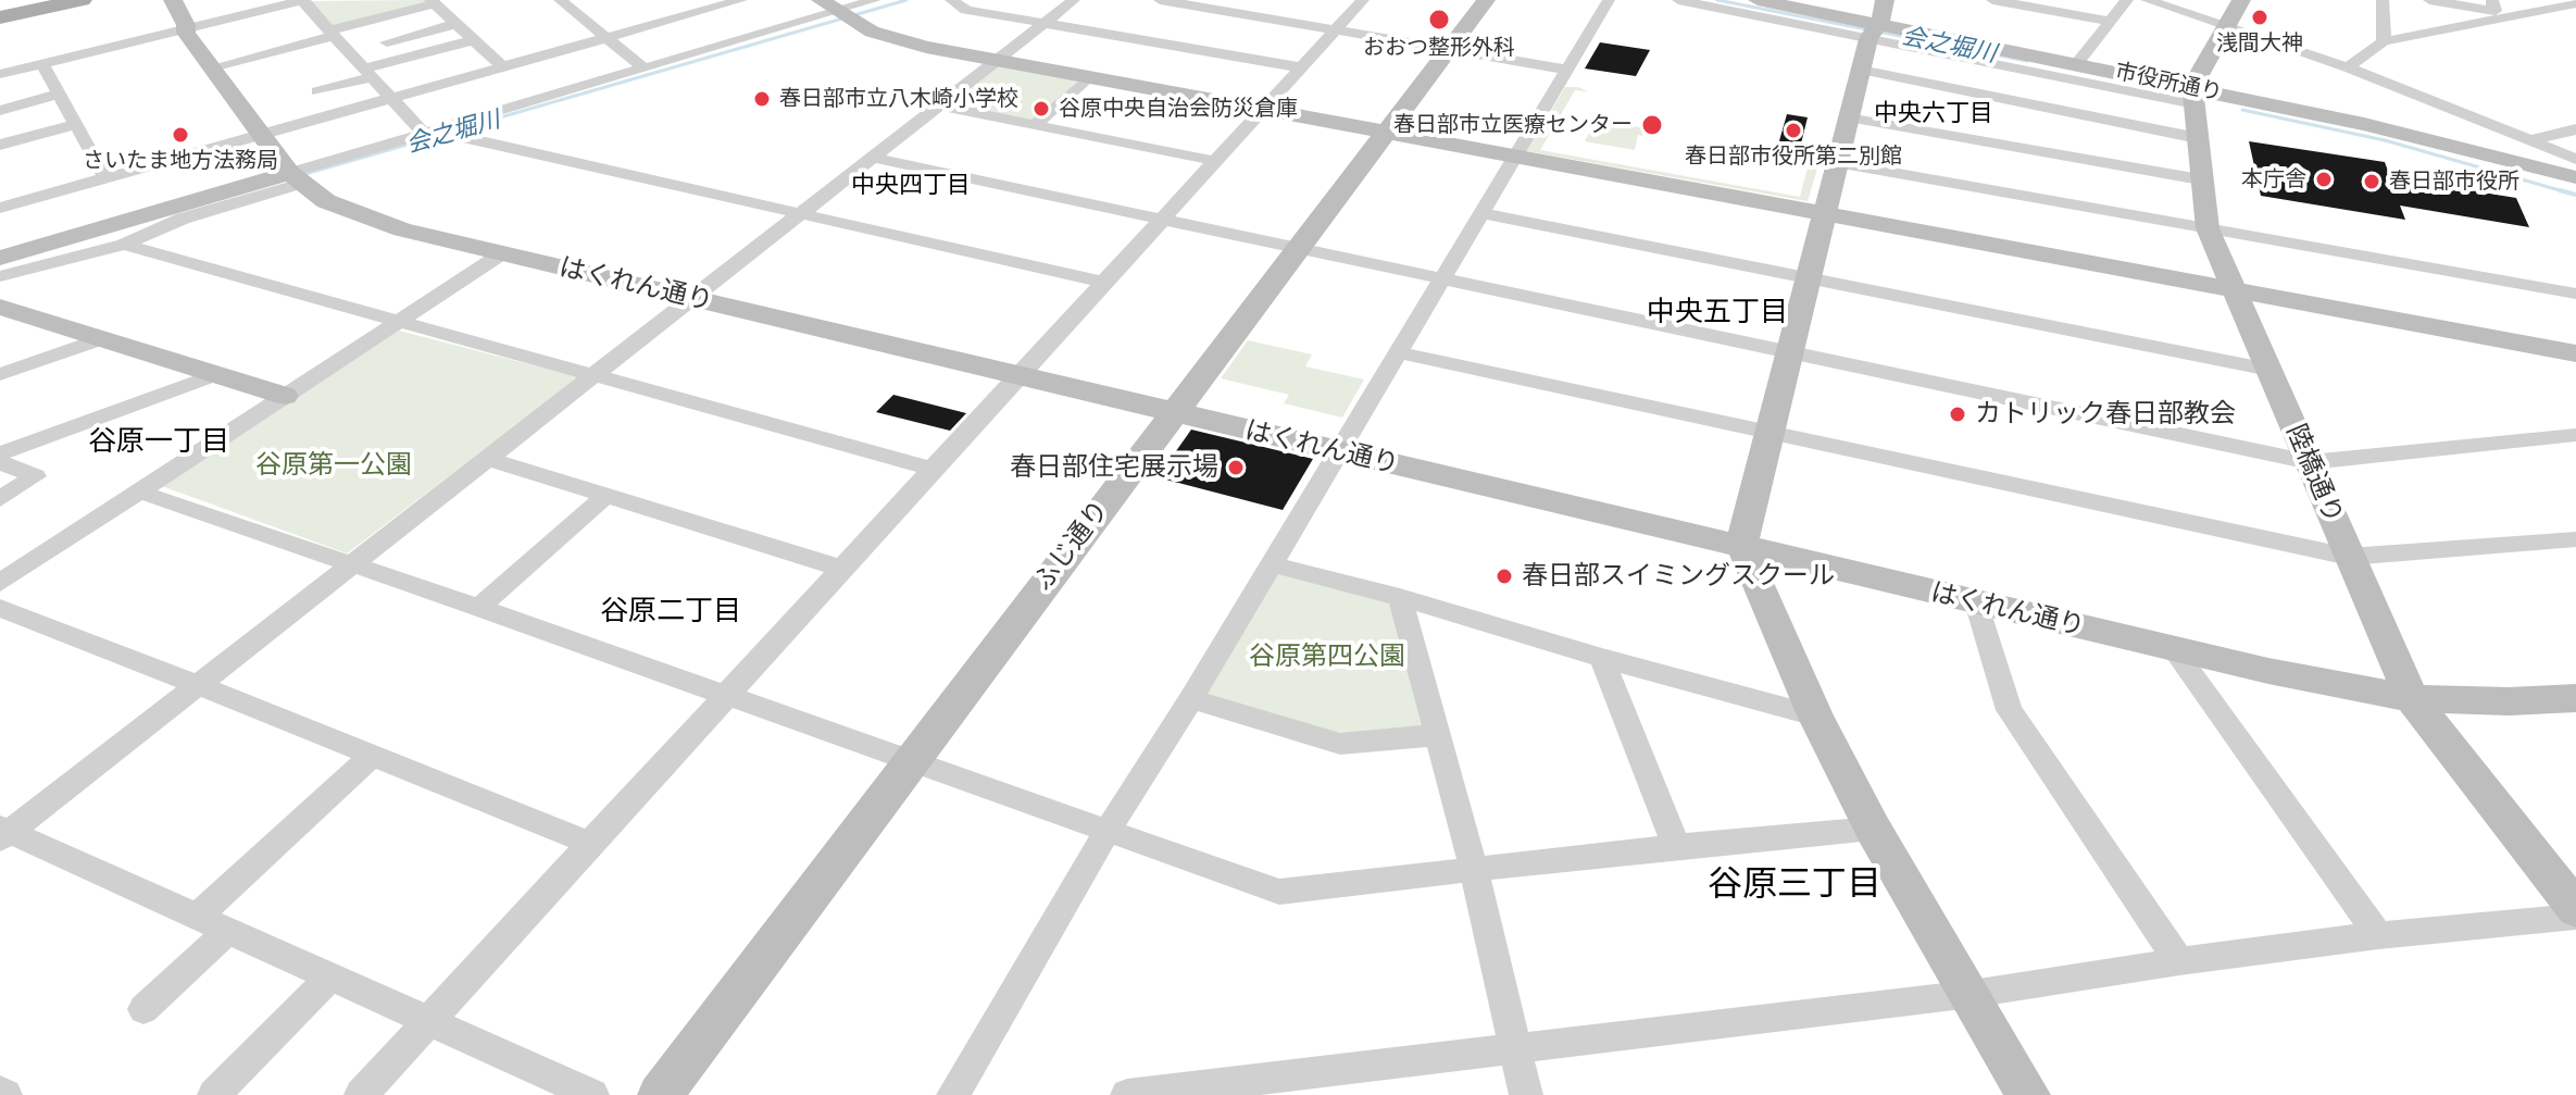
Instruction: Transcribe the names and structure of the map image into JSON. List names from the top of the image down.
{
  "streets": {
    "street": [
      "市役所通り",
      "はくれん通り",
      "陸橋通り",
      "ふじ通り"
    ]
  },
  "crossings": [
    ["市役所通り", "陸橋通り"],
    ["はくれん通り", "陸橋通り"],
    ["はくれん通り", "ふじ通り"]
  ],
  "districts": [
    "中央六丁目",
    "中央四丁目",
    "中央五丁目",
    "谷原一丁目",
    "谷原二丁目",
    "谷原三丁目"
  ],
  "water": ["会之堀川"],
  "parks": ["谷原第一公園", "谷原第四公園"],
  "places": [
    "浅間大神",
    "おおつ整形外科",
    "春日部市立八木崎小学校",
    "谷原中央自治会防災倉庫",
    "春日部市立医療センター",
    "春日部市役所第二別館",
    "さいたま地方法務局",
    "本庁舎",
    "春日部市役所",
    "カトリック春日部教会",
    "春日部住宅展示場",
    "春日部スイミングスクール"
  ]
}
